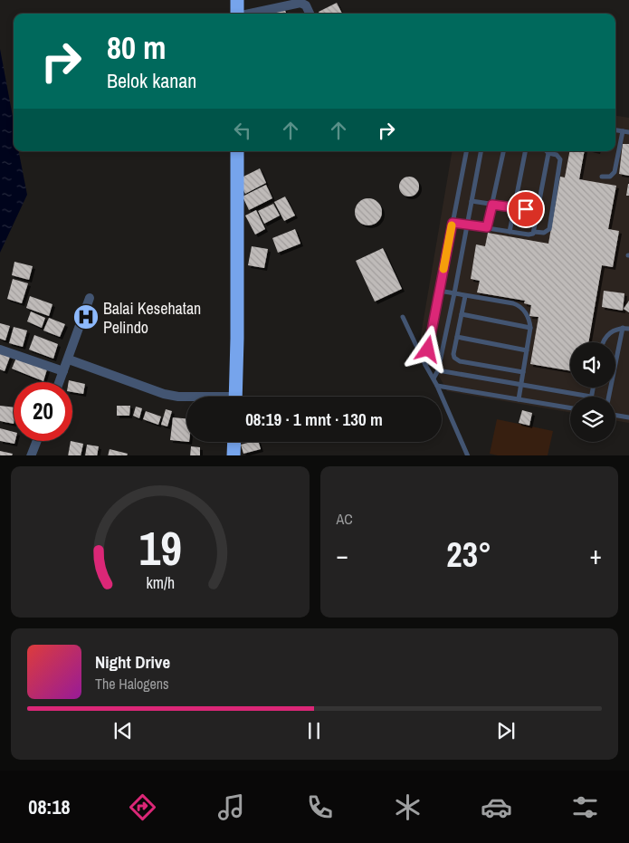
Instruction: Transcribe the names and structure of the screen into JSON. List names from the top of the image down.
{
  "places": {
    "hospital": ["Balai Kesehatan Pelindo"]
  },
  "page": {
    "turn": ["80 m", "Belok kanan"],
    "limit": "20",
    "trip": "08:19 · 1 mnt · 130 m",
    "tile": "AC",
    "heat": ["−", "23°", "+"],
    "song": ["Night Drive", "The Halogens"],
    "tabs": "08:18",
    "gauge": ["19", "km/h"]
  }
}
